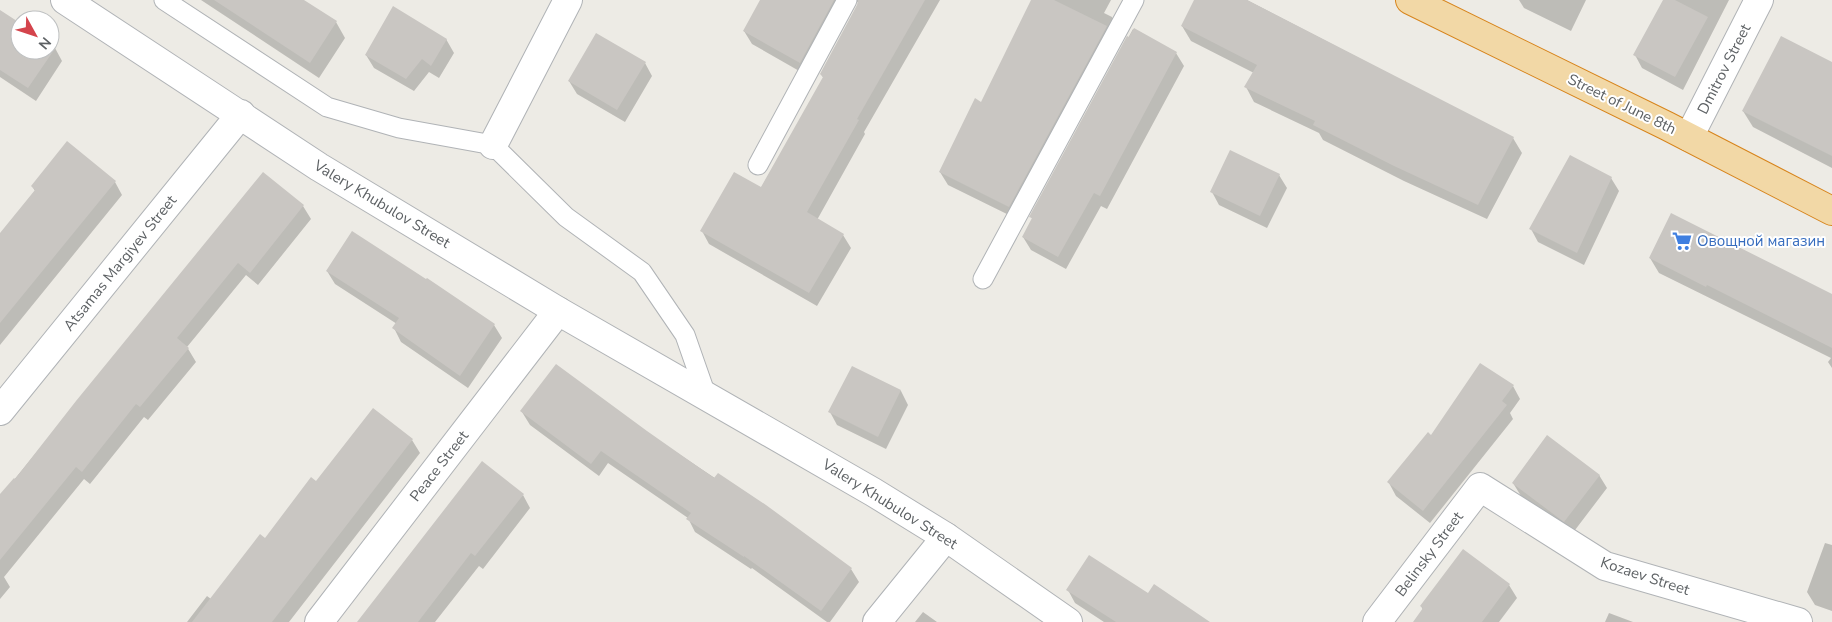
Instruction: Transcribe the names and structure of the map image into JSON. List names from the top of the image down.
{
  "streets": {
    "highway": ["Street of June 8th"],
    "street": [
      "Dmitrov Street",
      "Valery Khubulov Street",
      "Atsamas Margiyev Street",
      "Peace Street",
      "Belinsky Street",
      "Kozaev Street"
    ]
  },
  "crossings": [
    ["Dmitrov Street", "Street of June 8th"],
    ["Valery Khubulov Street", "Atsamas Margiyev Street"],
    ["Valery Khubulov Street", "Peace Street"],
    ["Belinsky Street", "Kozaev Street"]
  ],
  "places": {
    "supermarket": ["Овощной магазин"]
  },
  "north": "bottom right"
}
